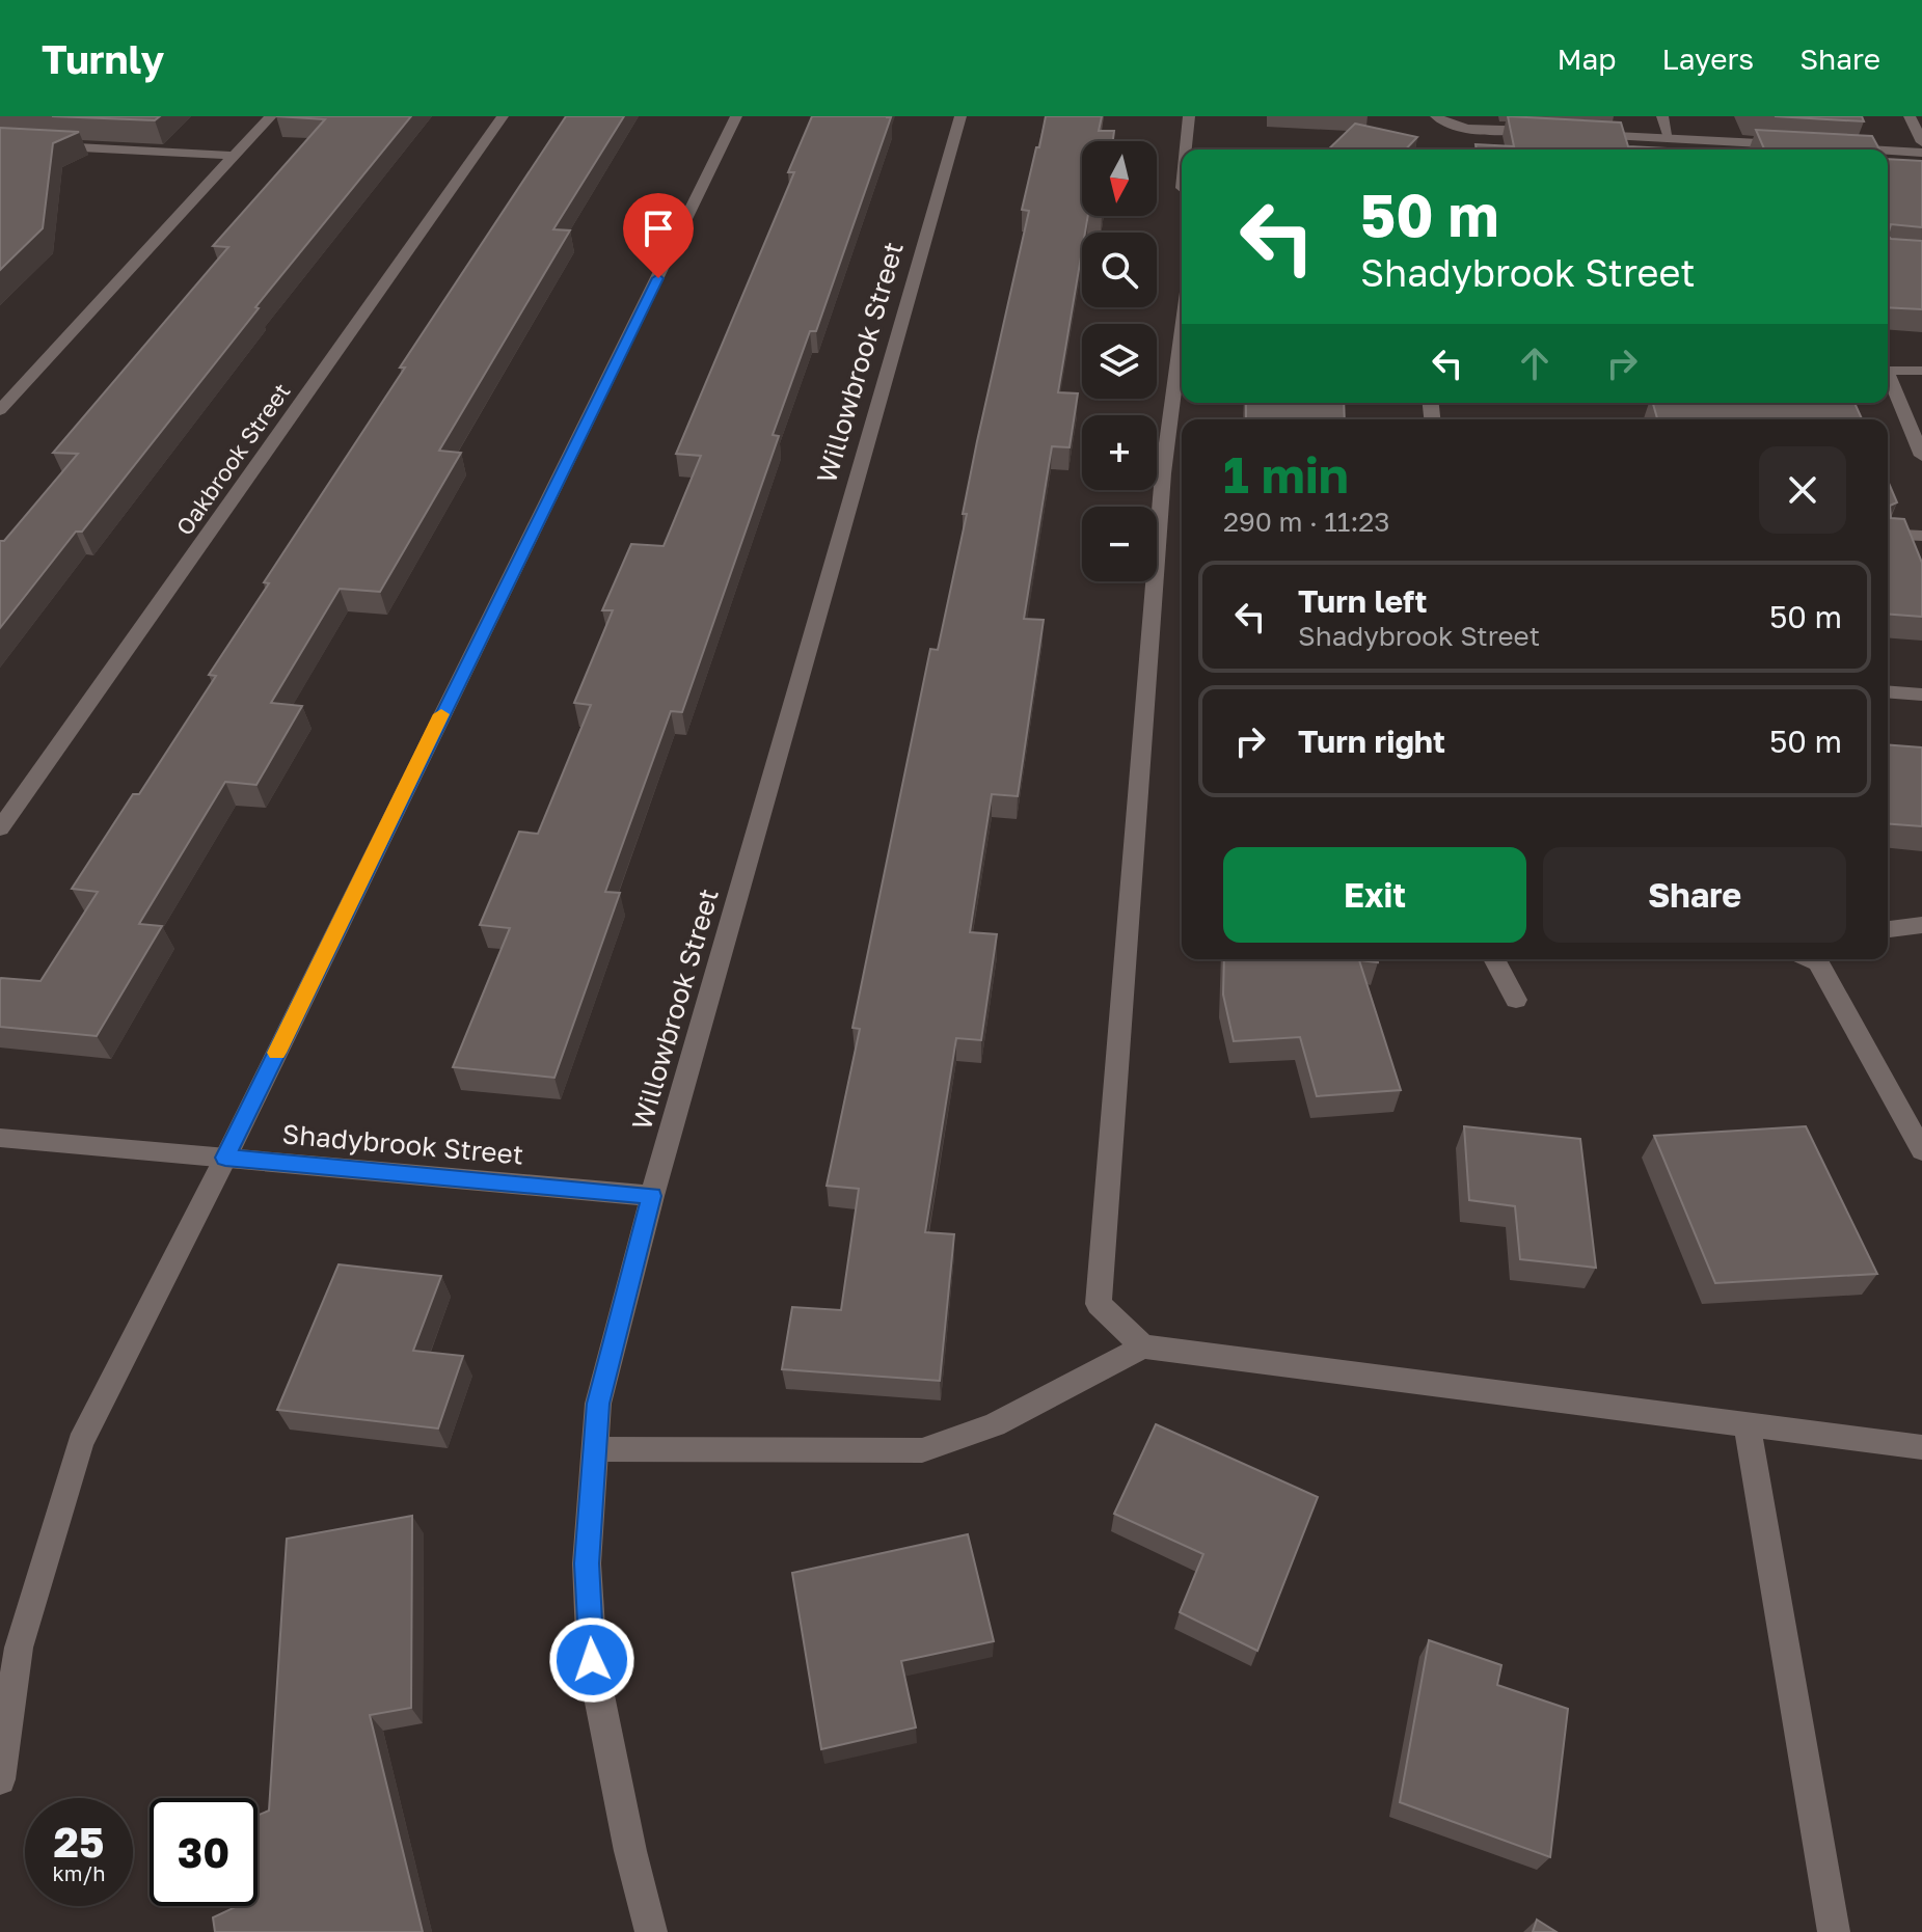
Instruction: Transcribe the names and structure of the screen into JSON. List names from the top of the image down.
{
  "streets": {
    "street": ["Willowbrook Street", "Oakbrook Street", "Shadybrook Street"]
  },
  "crossings": [
    ["Willowbrook Street", "Shadybrook Street"]
  ],
  "north": "bottom",
  "page": {
    "header": "Turnly",
    "nav": ["Map", "Layers", "Share"],
    "map_buttons": ["+", "−"],
    "turn": ["50 m", "Shadybrook Street"],
    "heading": ["1 min", "290 m · 11:23"],
    "list": [
      {
        "name": "Turn left",
        "note": "Shadybrook Street",
        "value": "50 m"
      },
      {
        "name": "Turn right",
        "value": "50 m"
      }
    ],
    "buttons": ["Exit", "Share"],
    "speed": "25 km/h",
    "limit": "30"
  }
}
